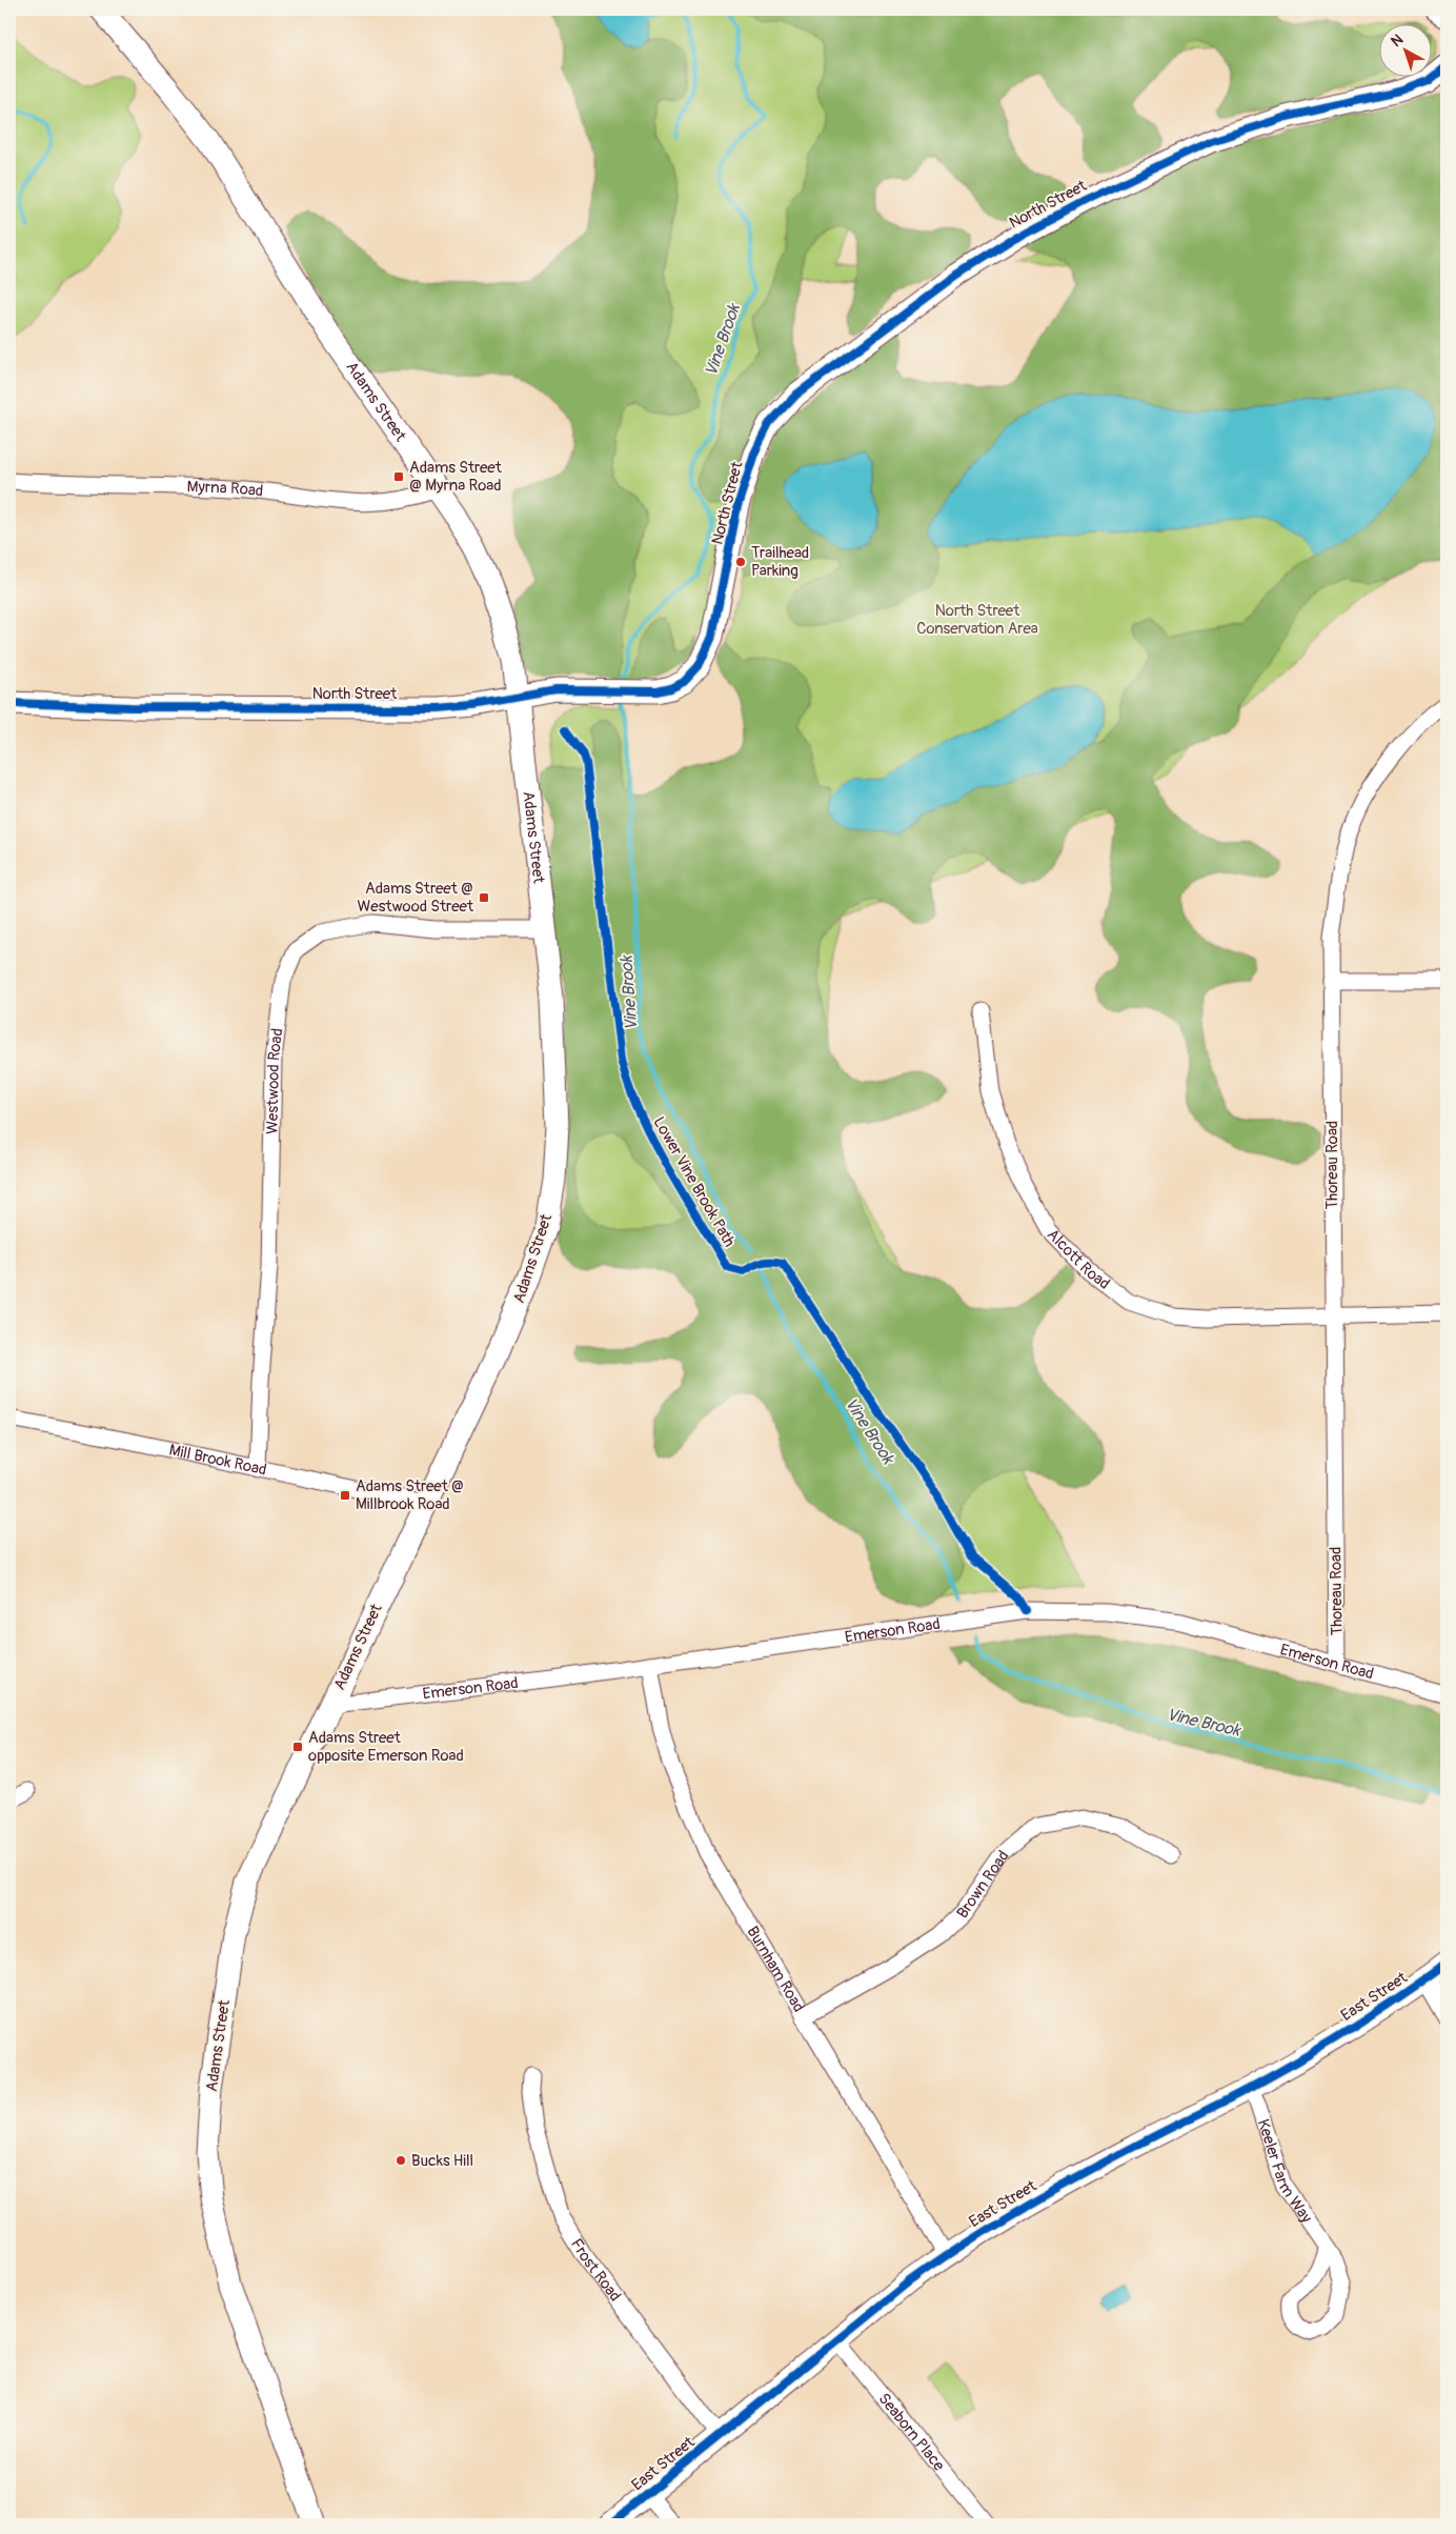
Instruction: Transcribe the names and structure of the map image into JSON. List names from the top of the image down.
{
  "streets": {
    "street": [
      "North Street",
      "Adams Street",
      "Myrna Road",
      "Westwood Road",
      "Thoreau Road",
      "Alcott Road",
      "Mill Brook Road",
      "Emerson Road",
      "Brown Road",
      "Burnham Road",
      "East Street",
      "Keeler Farm Way",
      "Frost Road",
      "Seaborn Place"
    ],
    "cycle path": ["Lower Vine Brook Path"]
  },
  "crossings": [
    ["North Street", "Adams Street"],
    ["Adams Street", "Myrna Road"],
    ["Adams Street", "Westwood Road"],
    ["Adams Street", "Mill Brook Road"],
    ["Adams Street", "Emerson Road"],
    ["Westwood Road", "Mill Brook Road"],
    ["Thoreau Road", "Alcott Road"],
    ["Thoreau Road", "Emerson Road"],
    ["Emerson Road", "Burnham Road"],
    ["Brown Road", "Burnham Road"],
    ["Burnham Road", "East Street"],
    ["East Street", "Keeler Farm Way"],
    ["East Street", "Frost Road"],
    ["East Street", "Seaborn Place"]
  ],
  "water": ["Vine Brook"],
  "parks": ["North Street Conservation Area"],
  "places": {
    "transit": [
      "Adams Street @ Myrna Road",
      "Adams Street @ Westwood Street",
      "Adams Street @ Millbrook Road",
      "Adams Street opposite Emerson Road"
    ],
    "other": ["Trailhead Parking", "Bucks Hill"]
  },
  "north": "top left"
}
